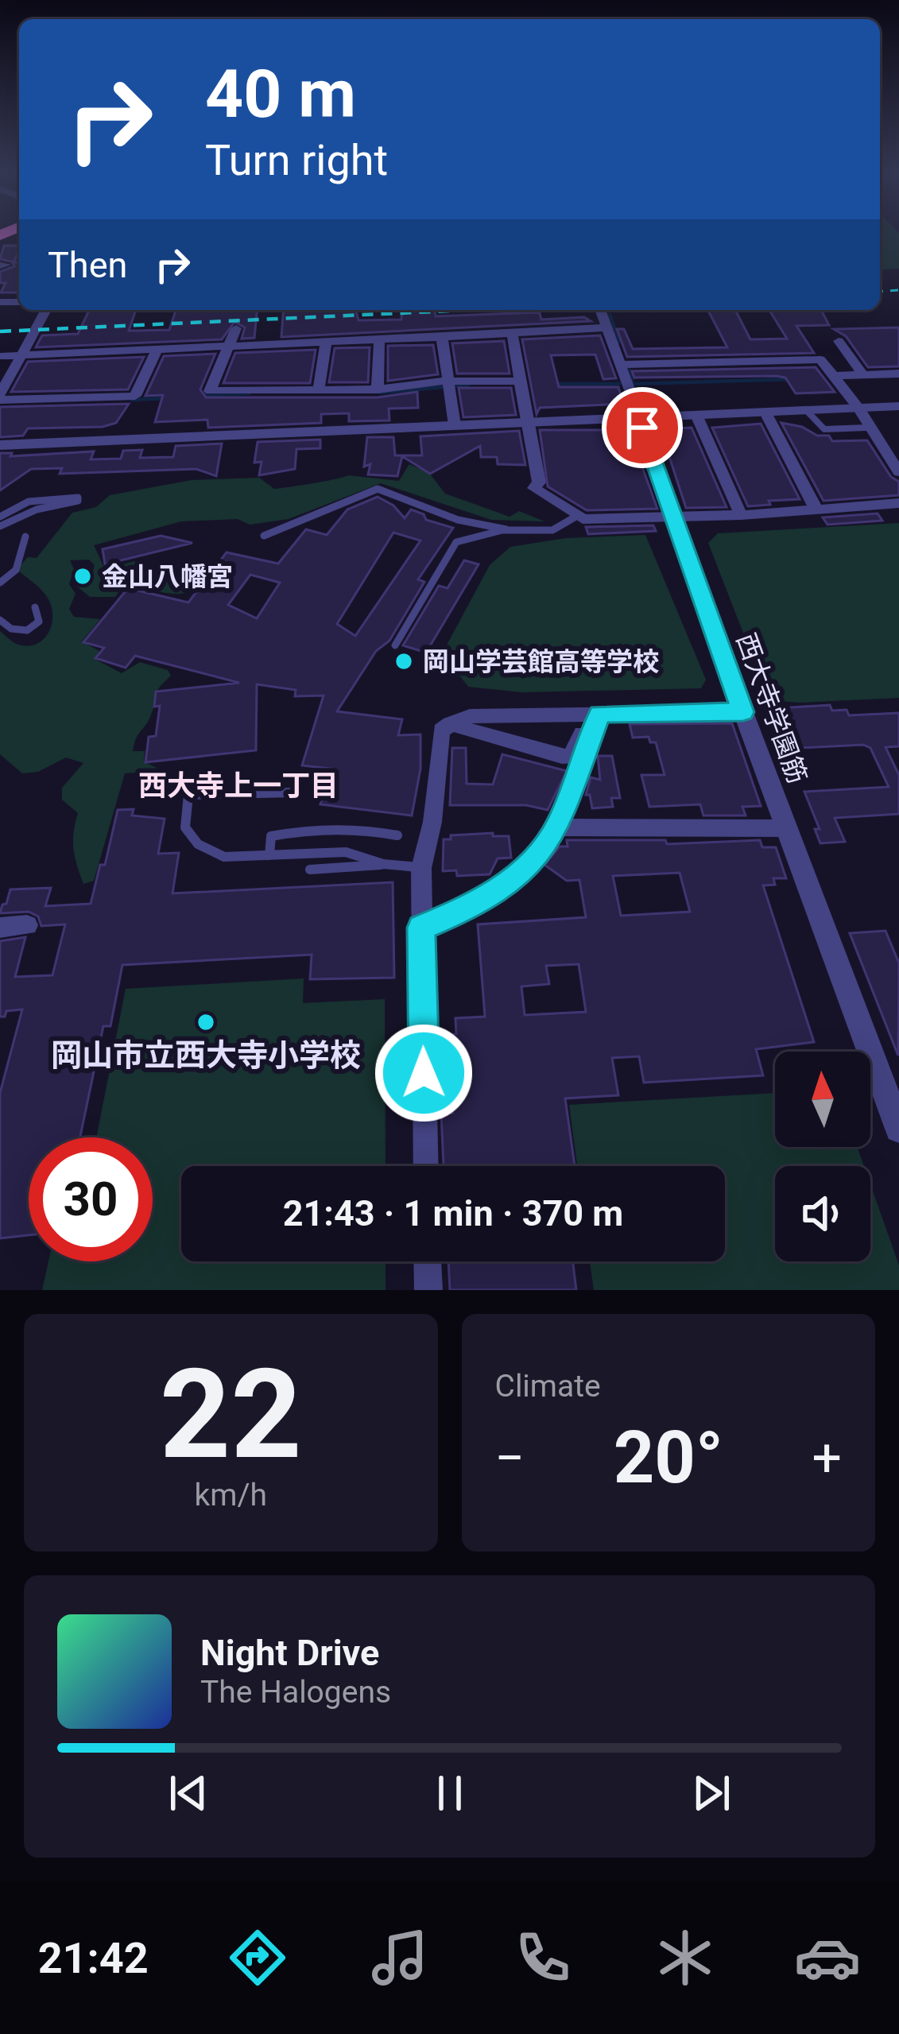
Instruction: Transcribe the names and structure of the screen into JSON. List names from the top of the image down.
{
  "streets": {
    "street": ["西大寺学園筋"]
  },
  "districts": ["西大寺上一丁目"],
  "places": ["金山八幡宮", "岡山学芸館高等学校", "岡山市立西大寺小学校"],
  "north": "top",
  "page": {
    "turn": ["40 m", "Turn right"],
    "then": "Then",
    "limit": "30",
    "trip": "21:43 · 1 min · 370 m",
    "tile": [
      ["22", "km/h"],
      "Climate"
    ],
    "heat": ["−", "20°", "+"],
    "song": ["Night Drive", "The Halogens"],
    "tabs": "21:42"
  }
}
